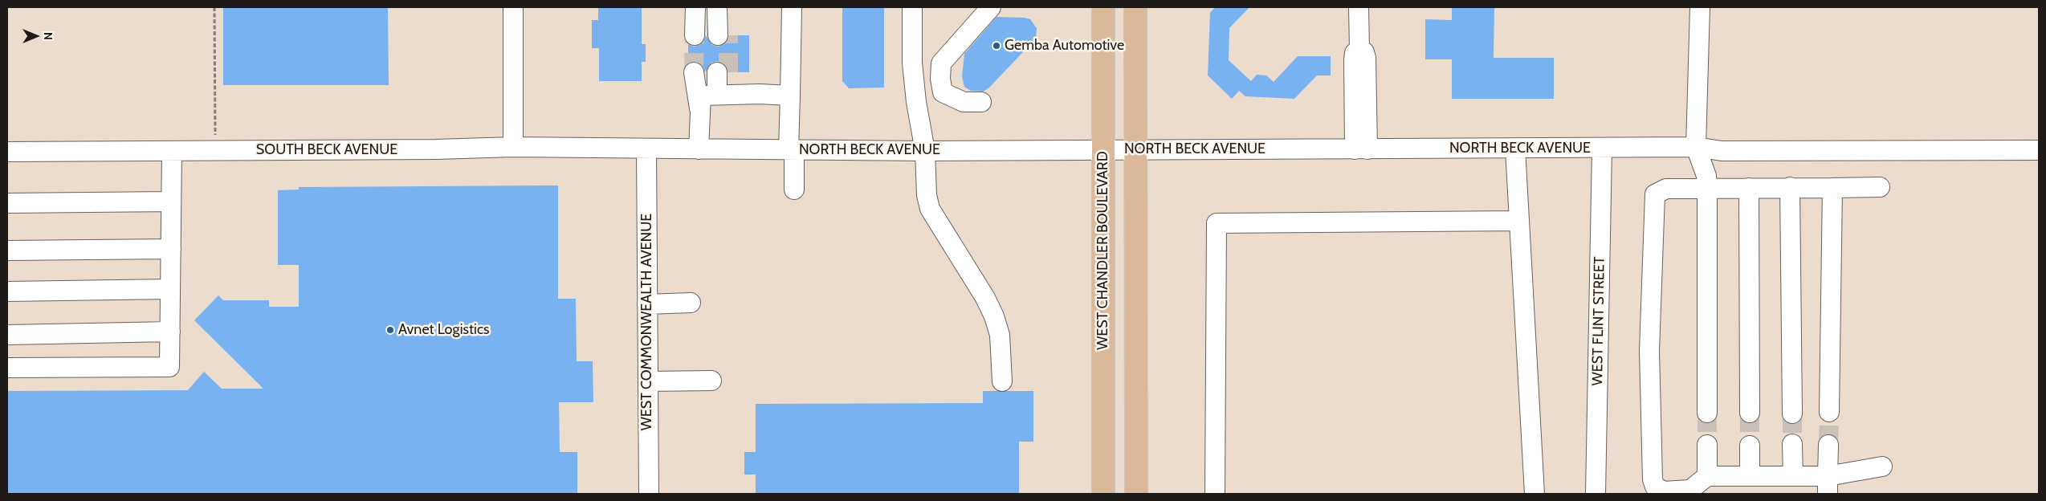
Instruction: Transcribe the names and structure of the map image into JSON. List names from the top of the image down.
{
  "streets": {
    "main road": ["WEST CHANDLER BOULEVARD"],
    "street": [
      "NORTH BECK AVENUE",
      "SOUTH BECK AVENUE",
      "WEST FLINT STREET",
      "WEST COMMONWEALTH AVENUE"
    ]
  },
  "crossings": [
    ["NORTH BECK AVENUE", "SOUTH BECK AVENUE"],
    ["NORTH BECK AVENUE", "WEST CHANDLER BOULEVARD"],
    ["NORTH BECK AVENUE", "WEST FLINT STREET"],
    ["NORTH BECK AVENUE", "WEST COMMONWEALTH AVENUE"],
    ["SOUTH BECK AVENUE", "WEST COMMONWEALTH AVENUE"]
  ],
  "places": ["Gemba Automotive", "Avnet Logistics"],
  "north": "right"
}
